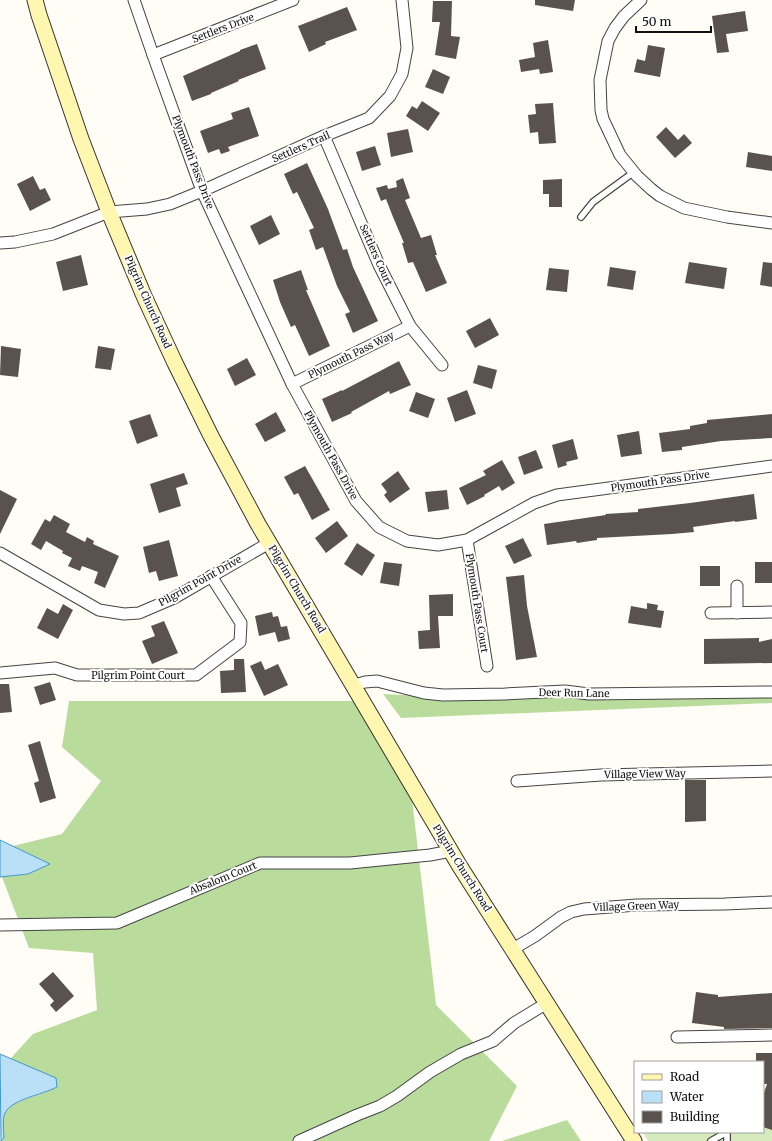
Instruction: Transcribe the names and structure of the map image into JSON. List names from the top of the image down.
{
  "streets": {
    "street": [
      "Settlers Drive",
      "Settlers Trail",
      "Plymouth Pass Drive",
      "Settlers Court",
      "Pilgrim Church Road",
      "Plymouth Pass Way",
      "Pilgrim Point Drive",
      "Plymouth Pass Court",
      "Pilgrim Point Court",
      "Deer Run Lane",
      "Village View Way",
      "Absalom Court",
      "Village Green Way"
    ]
  },
  "crossings": [
    ["Settlers Drive", "Plymouth Pass Drive"],
    ["Settlers Trail", "Plymouth Pass Drive"],
    ["Settlers Trail", "Settlers Court"],
    ["Settlers Trail", "Pilgrim Church Road"],
    ["Plymouth Pass Drive", "Plymouth Pass Way"],
    ["Plymouth Pass Drive", "Plymouth Pass Court"],
    ["Settlers Court", "Plymouth Pass Way"],
    ["Pilgrim Church Road", "Pilgrim Point Drive"],
    ["Pilgrim Church Road", "Deer Run Lane"],
    ["Pilgrim Church Road", "Absalom Court"],
    ["Pilgrim Church Road", "Village Green Way"],
    ["Pilgrim Point Drive", "Pilgrim Point Court"]
  ],
  "legend": ["Road", "Water", "Building"],
  "scale_bar": "50 m"
}
